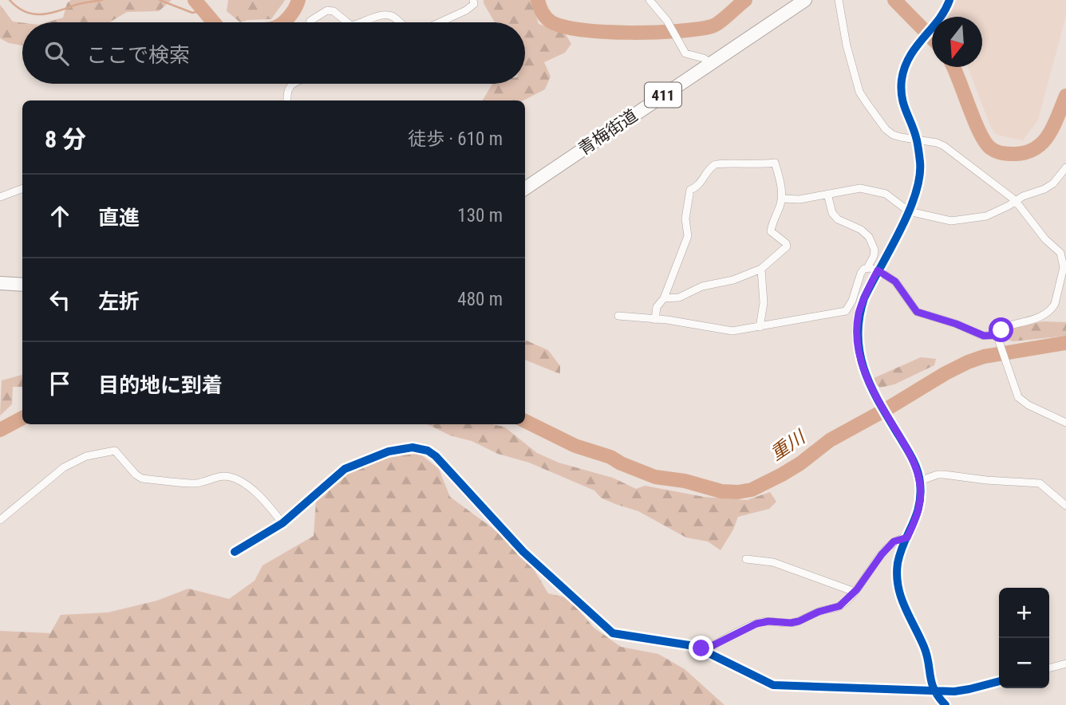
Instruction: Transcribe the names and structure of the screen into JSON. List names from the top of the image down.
{
  "streets": {
    "highway": ["411", "青梅街道"]
  },
  "water": ["重川"],
  "north": "bottom",
  "page": {
    "search": "ここで検索",
    "heading": ["8 分", "徒歩 · 610 m"],
    "list": [
      ["直進", "130 m"],
      ["左折", "480 m"],
      "目的地に到着"
    ],
    "map_buttons": ["+", "−"]
  }
}
